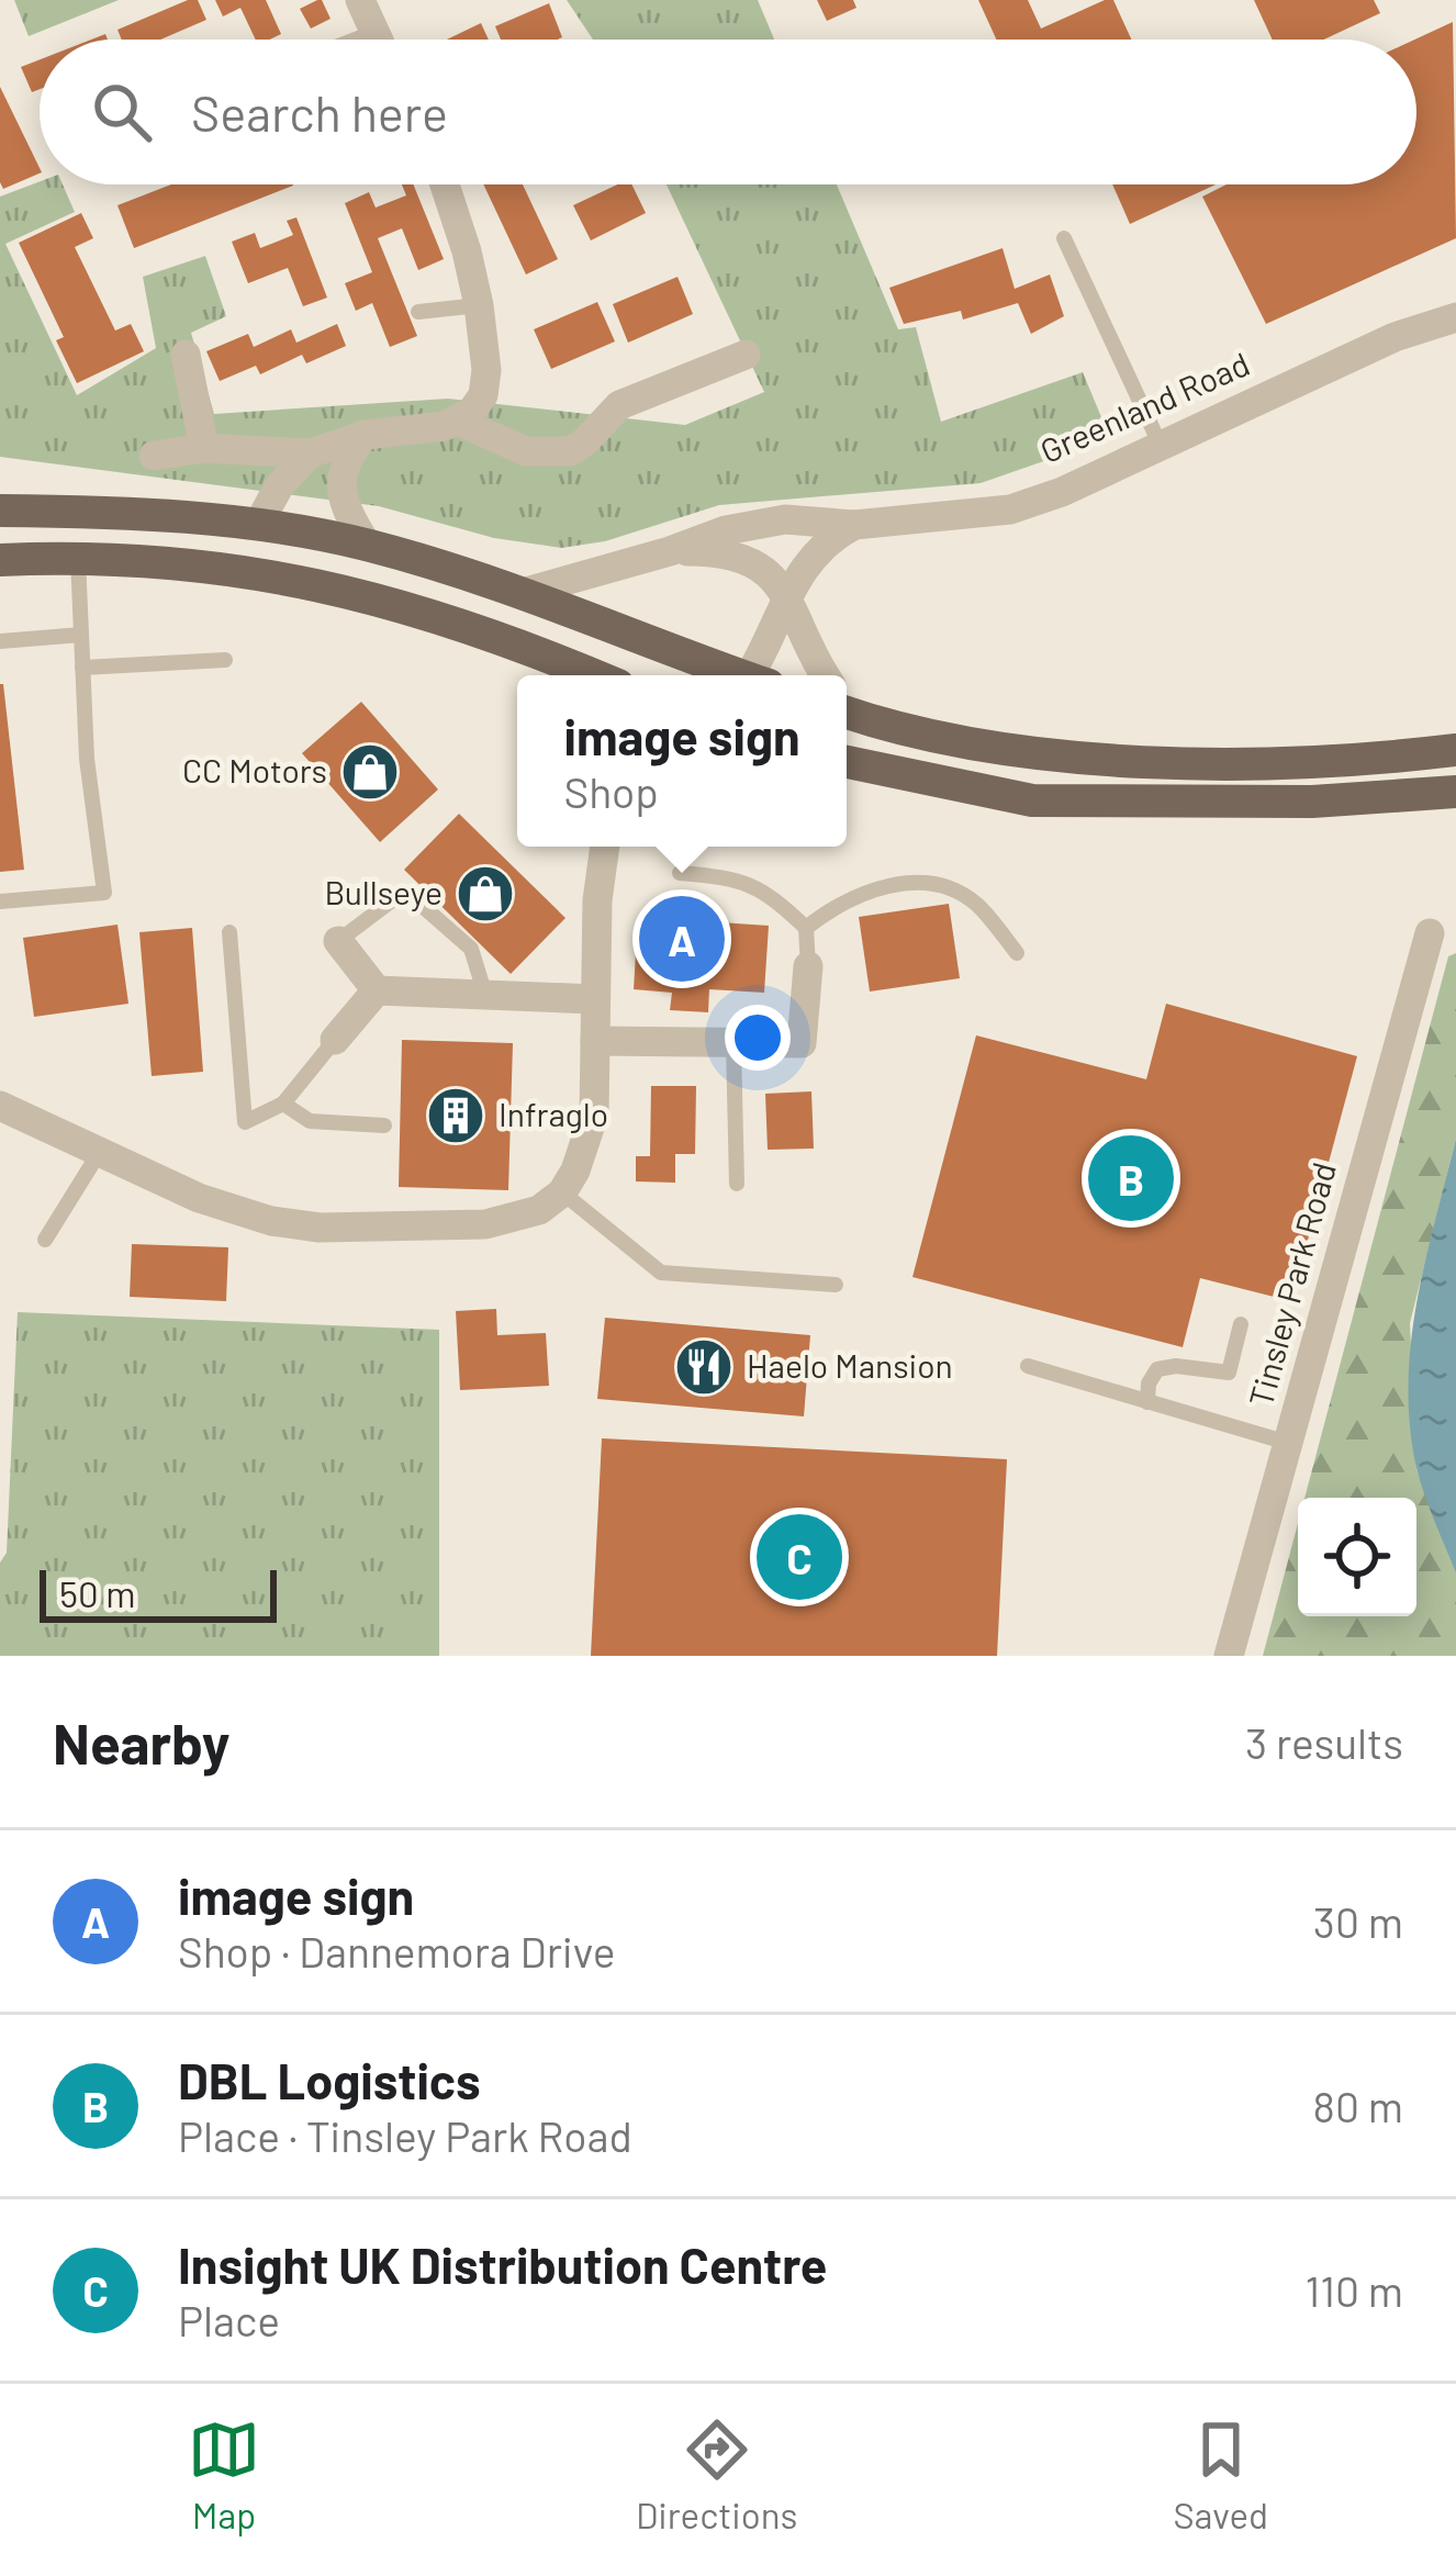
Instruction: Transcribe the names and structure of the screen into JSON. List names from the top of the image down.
{
  "streets": {
    "street": ["Greenland Road", "Tinsley Park Road"]
  },
  "places": {
    "shop": ["CC Motors", "Bullseye"],
    "building": ["Infraglo"],
    "restaurant": ["Haelo Mansion"]
  },
  "scale_bar": "50 m",
  "page": {
    "search": "Search here",
    "popup": ["image sign", "Shop"],
    "pins": ["A", "B", "C"],
    "scale": "50 m",
    "heading": ["Nearby", "3 results"],
    "list": [
      {
        "mark": "A",
        "name": "image sign",
        "note": "Shop · Dannemora Drive",
        "value": "30 m"
      },
      {
        "mark": "B",
        "name": "DBL Logistics",
        "note": "Place · Tinsley Park Road",
        "value": "80 m"
      },
      {
        "mark": "C",
        "name": "Insight UK Distribution Centre",
        "note": "Place",
        "value": "110 m"
      }
    ],
    "nav": ["Map", "Directions", "Saved"]
  }
}
